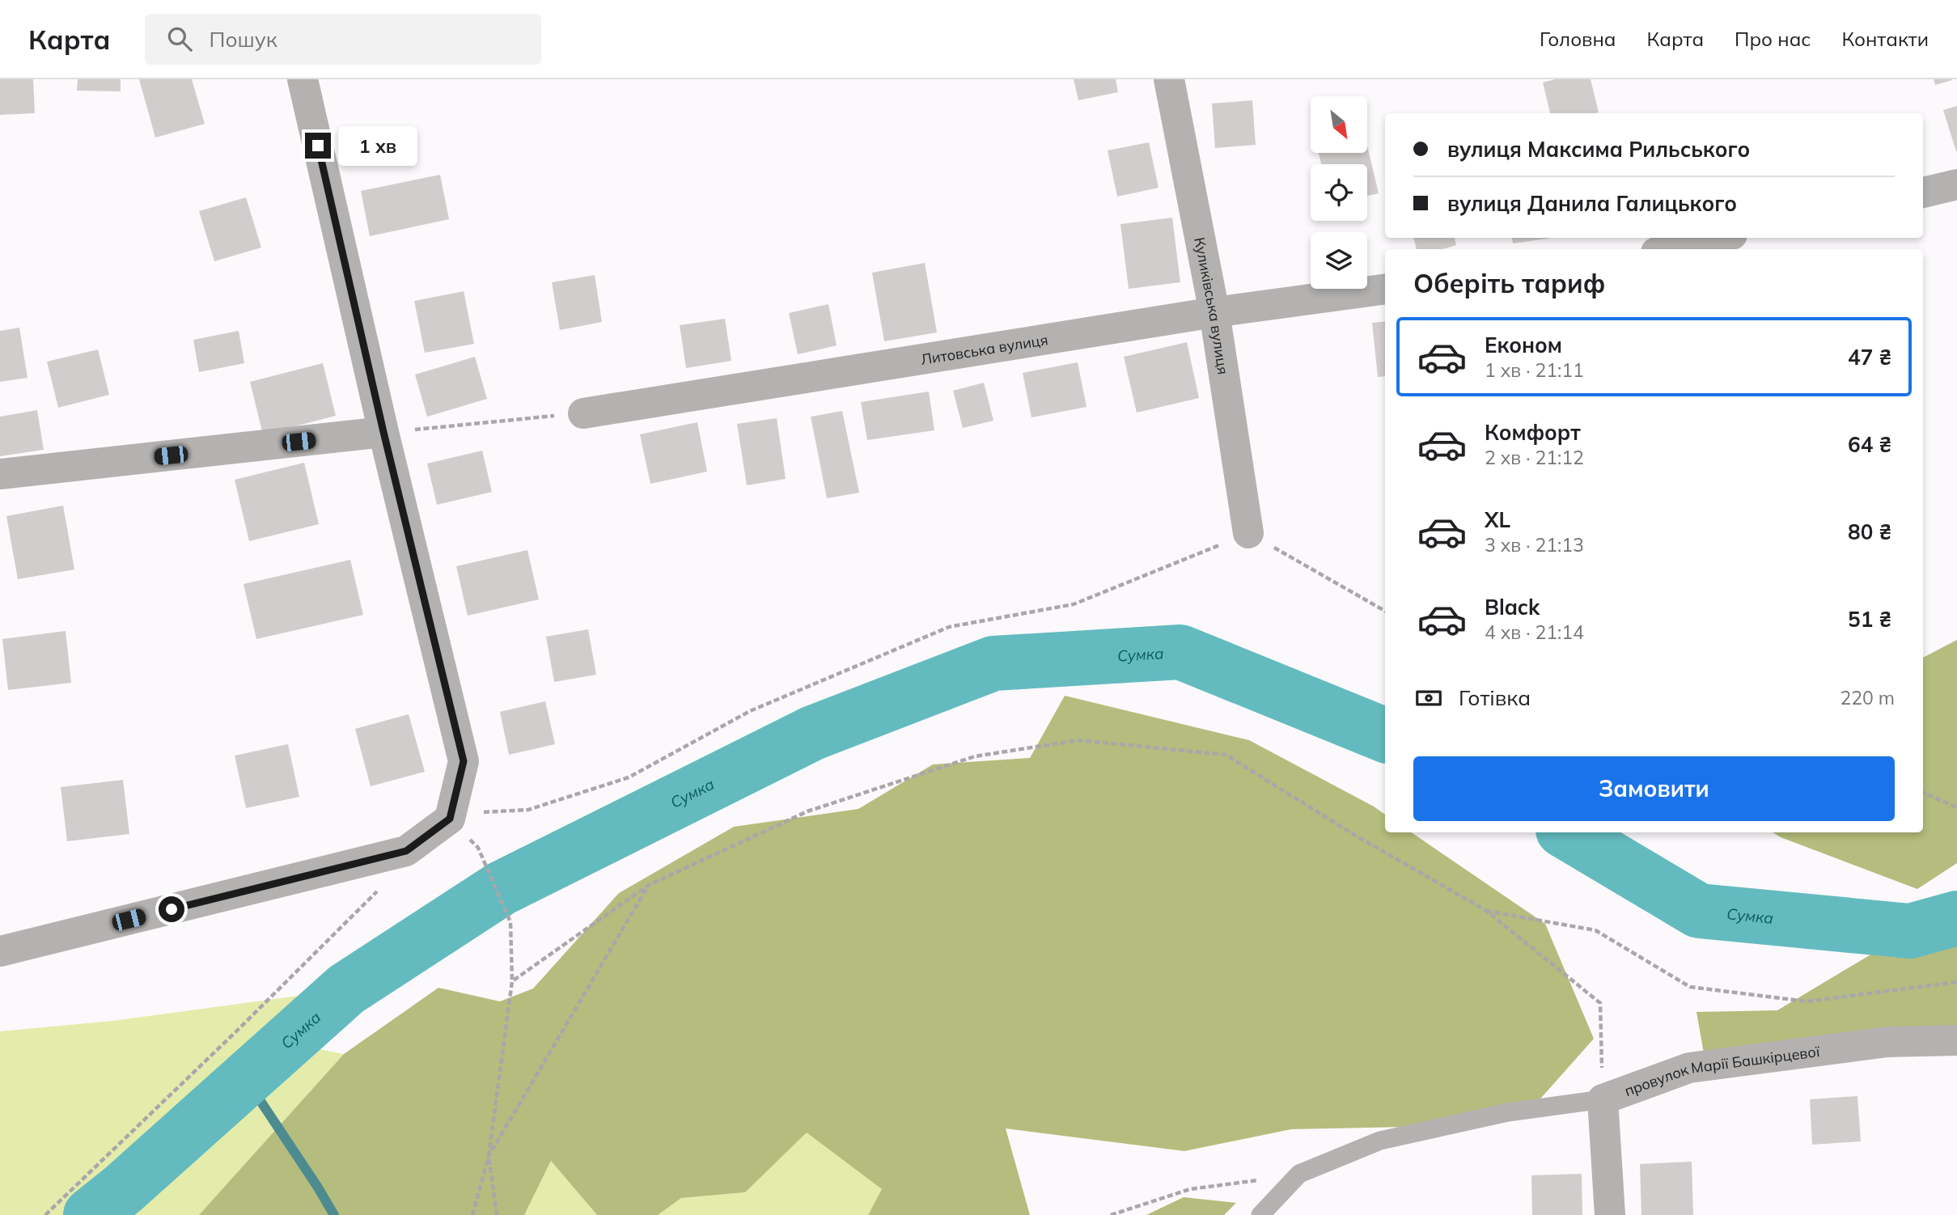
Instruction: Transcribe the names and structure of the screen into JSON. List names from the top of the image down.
{
  "streets": {
    "street": ["Куликівська вулиця", "Литовська вулиця", "провулок Марії Башкірцевої"]
  },
  "crossings": [
    ["Куликівська вулиця", "Литовська вулиця"]
  ],
  "water": ["Сумка"],
  "north": "bottom right",
  "page": {
    "header": "Карта",
    "search": "Пошук",
    "nav": [
      "Головна",
      "Карта",
      "Про нас",
      "Контакти"
    ],
    "banner": ["вулиця Максима Рильського", "вулиця Данила Галицького"],
    "bubble": "1 хв",
    "heading": "Оберіть тариф",
    "list": [
      {
        "name": "Економ",
        "note": "1 хв · 21:11",
        "value": "47 ₴"
      },
      {
        "name": "Комфорт",
        "note": "2 хв · 21:12",
        "value": "64 ₴"
      },
      {
        "name": "XL",
        "note": "3 хв · 21:13",
        "value": "80 ₴"
      },
      {
        "name": "Black",
        "note": "4 хв · 21:14",
        "value": "51 ₴"
      }
    ],
    "pay": ["Готівка", "220 m"],
    "buttons": "Замовити"
  }
}
